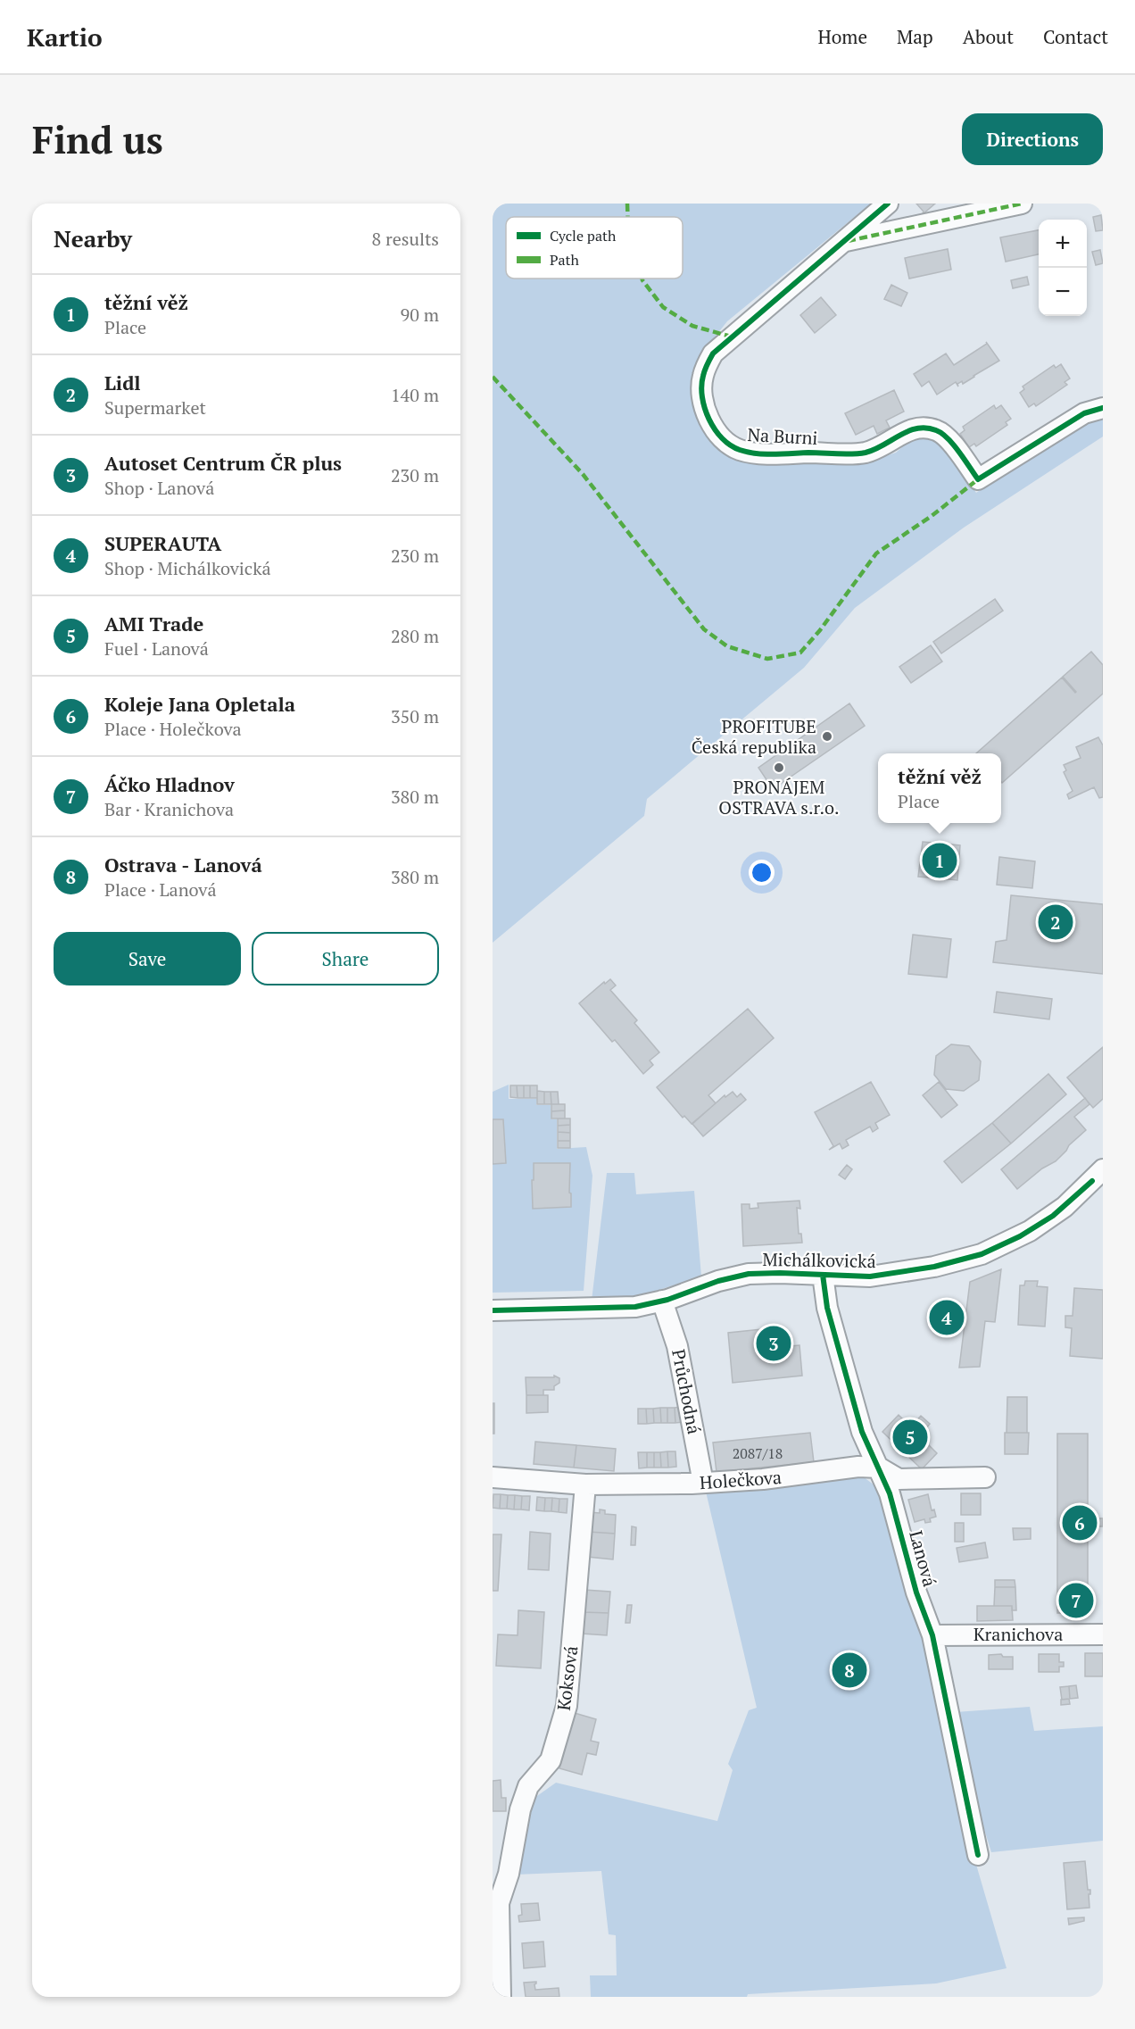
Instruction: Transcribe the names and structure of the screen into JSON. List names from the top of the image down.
{
  "streets": {
    "street": [
      "Na Burni",
      "Michálkovická",
      "Průchodná",
      "Holečkova",
      "Lanová",
      "Kranichova",
      "Koksová"
    ]
  },
  "crossings": [
    ["Michálkovická", "Průchodná"],
    ["Michálkovická", "Lanová"],
    ["Průchodná", "Holečkova"],
    ["Holečkova", "Lanová"],
    ["Holečkova", "Koksová"],
    ["Lanová", "Kranichova"]
  ],
  "places": ["PROFITUBE Česká republika", "PRONÁJEM OSTRAVA s.r.o."],
  "house_numbers": ["2087/18"],
  "legend": ["Cycle path", "Path"],
  "page": {
    "header": "Kartio",
    "nav": [
      "Home",
      "Map",
      "About",
      "Contact"
    ],
    "buttons": [
      "Directions",
      ["Save", "Share"]
    ],
    "title": "Find us",
    "heading": ["Nearby", "8 results"],
    "map_buttons": ["+", "−"],
    "list": [
      {
        "mark": "1",
        "name": "těžní věž",
        "note": "Place",
        "value": "90 m"
      },
      {
        "mark": "2",
        "name": "Lidl",
        "note": "Supermarket",
        "value": "140 m"
      },
      {
        "mark": "3",
        "name": "Autoset Centrum ČR plus",
        "note": "Shop · Lanová",
        "value": "230 m"
      },
      {
        "mark": "4",
        "name": "SUPERAUTA",
        "note": "Shop · Michálkovická",
        "value": "230 m"
      },
      {
        "mark": "5",
        "name": "AMI Trade",
        "note": "Fuel · Lanová",
        "value": "280 m"
      },
      {
        "mark": "6",
        "name": "Koleje Jana Opletala",
        "note": "Place · Holečkova",
        "value": "350 m"
      },
      {
        "mark": "7",
        "name": "Áčko Hladnov",
        "note": "Bar · Kranichova",
        "value": "380 m"
      },
      {
        "mark": "8",
        "name": "Ostrava - Lanová",
        "note": "Place · Lanová",
        "value": "380 m"
      }
    ],
    "popup": ["těžní věž", "Place"],
    "pins": [
      "1",
      "2",
      "4",
      "3",
      "5",
      "6",
      "7",
      "8"
    ]
  }
}
